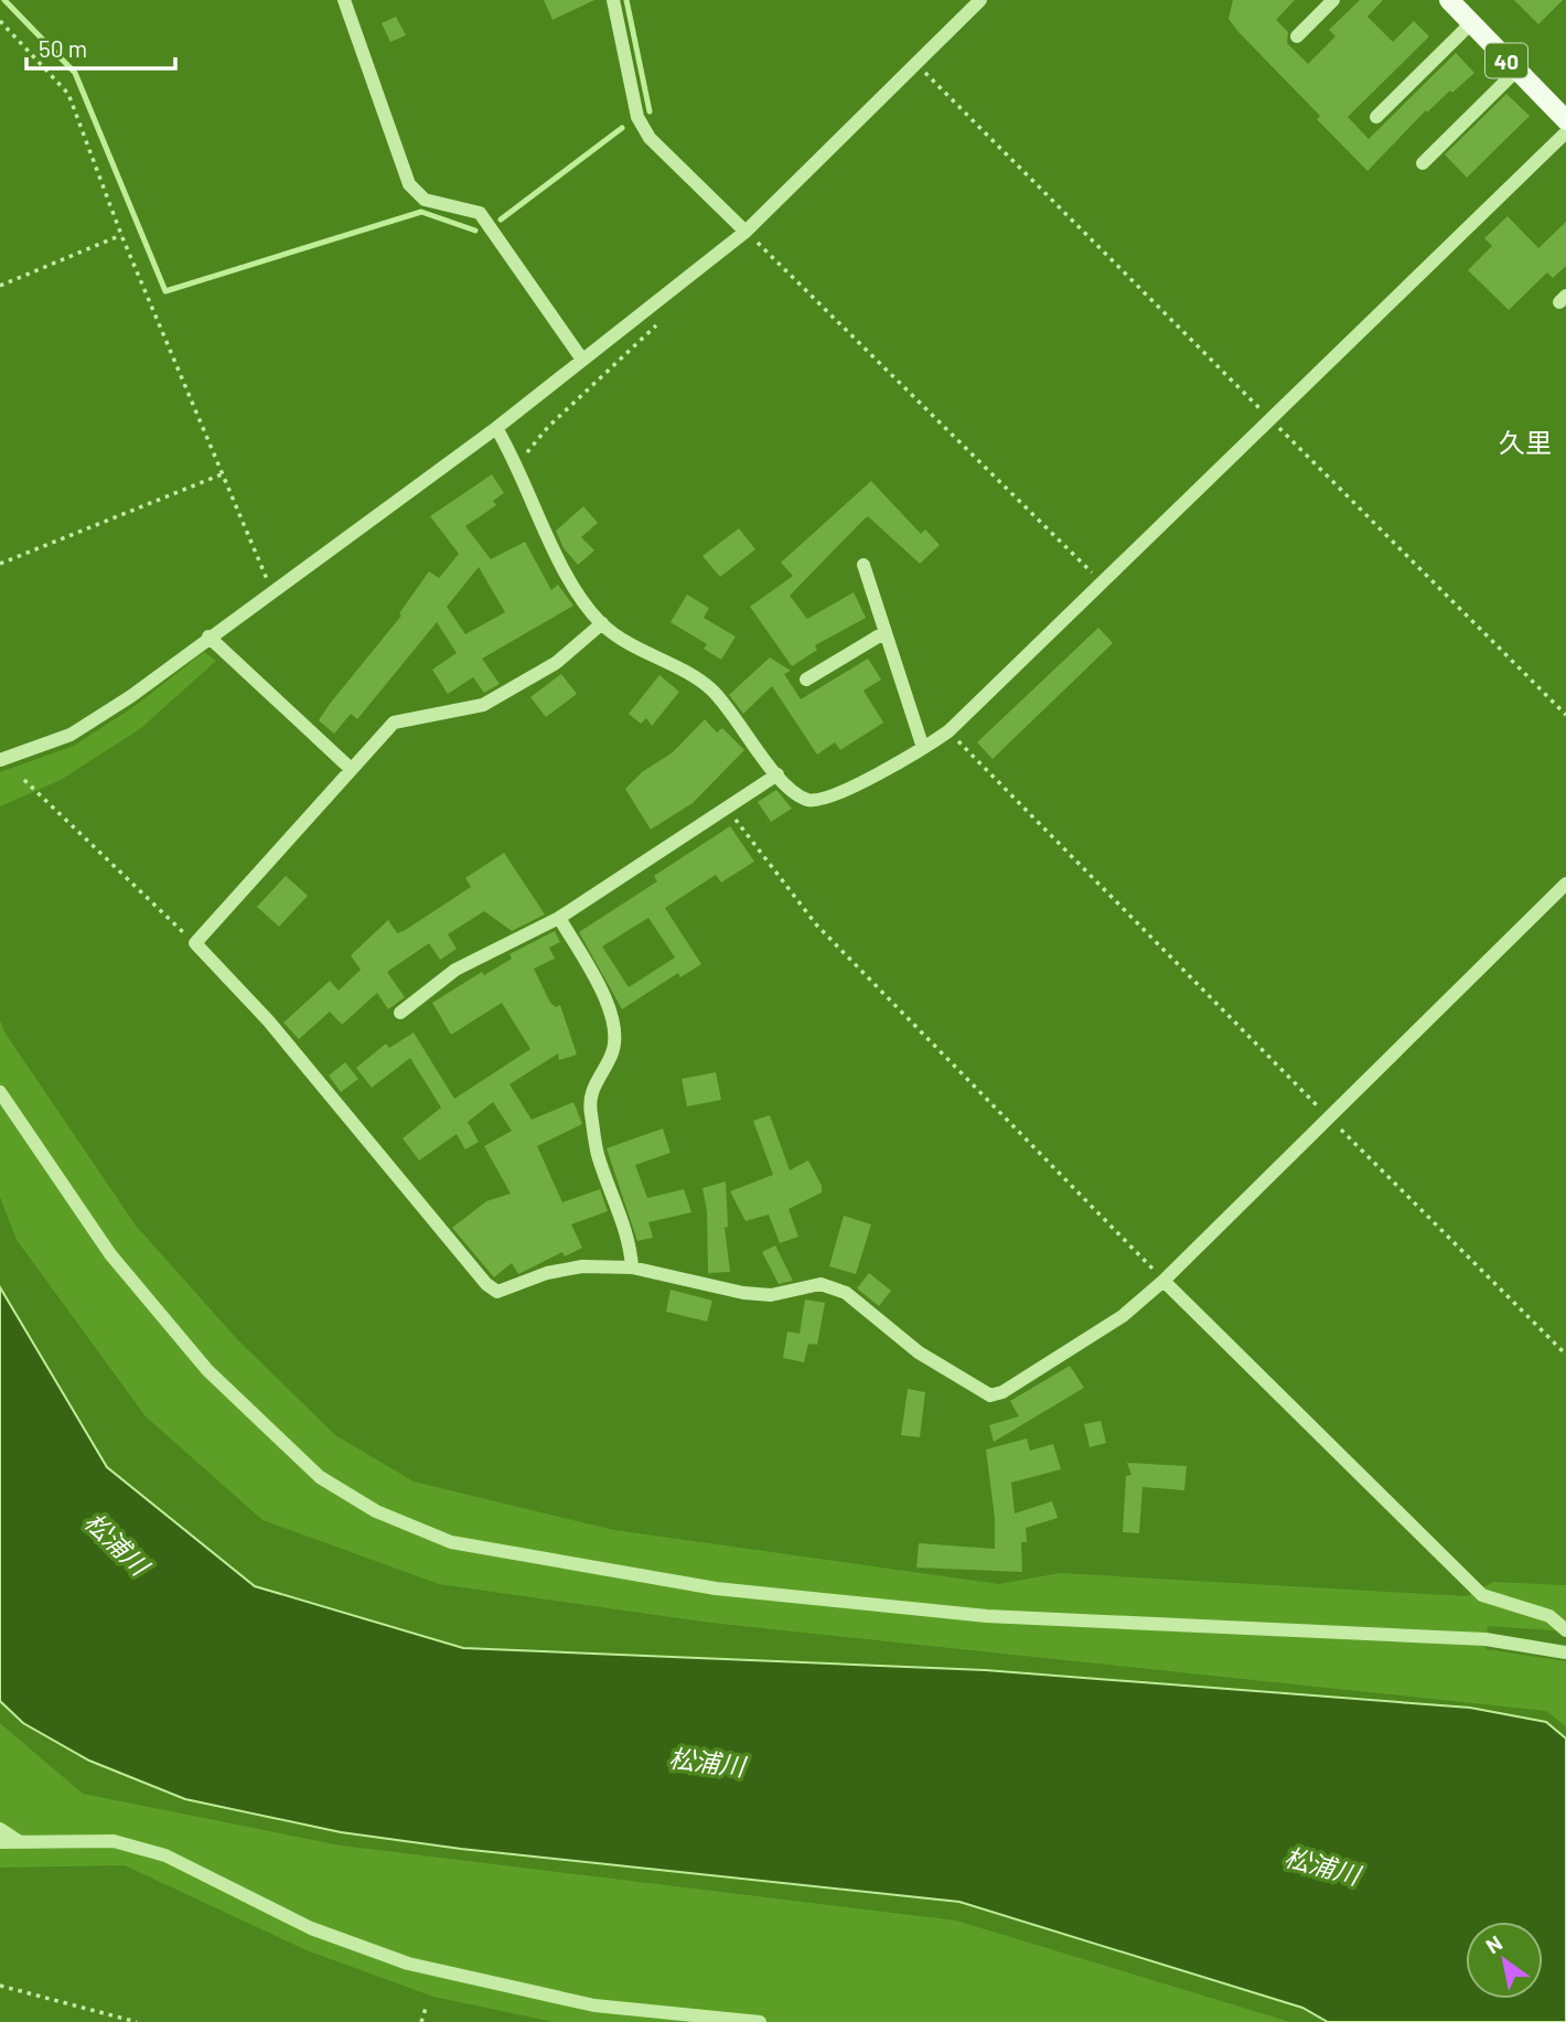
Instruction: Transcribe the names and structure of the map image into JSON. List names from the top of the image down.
{
  "streets": {
    "main road": ["40"]
  },
  "districts": ["久里"],
  "water": ["松浦川"],
  "scale_bar": "50 m",
  "north": "top left"
}
